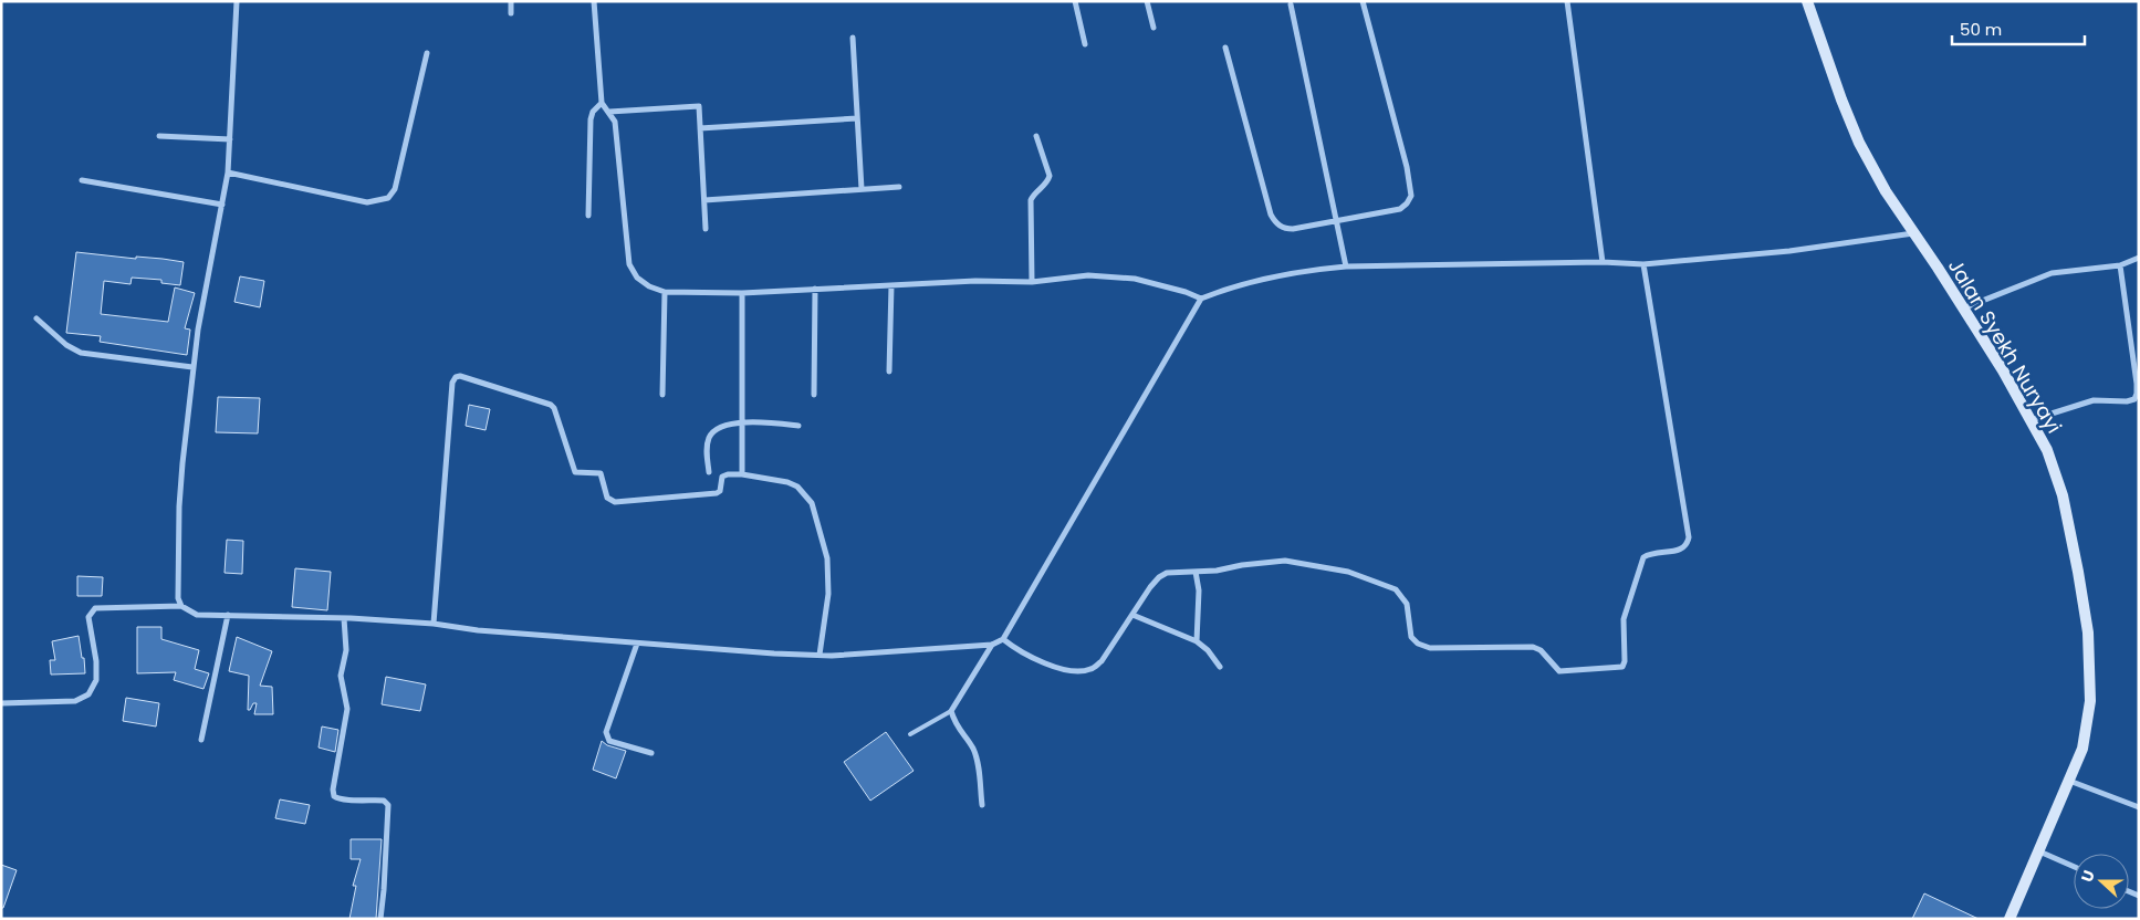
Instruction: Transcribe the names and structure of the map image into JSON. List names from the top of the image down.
{
  "streets": {
    "main road": ["Jalan Syekh Nuryayi"]
  },
  "scale_bar": "50 m",
  "north": "left"
}
